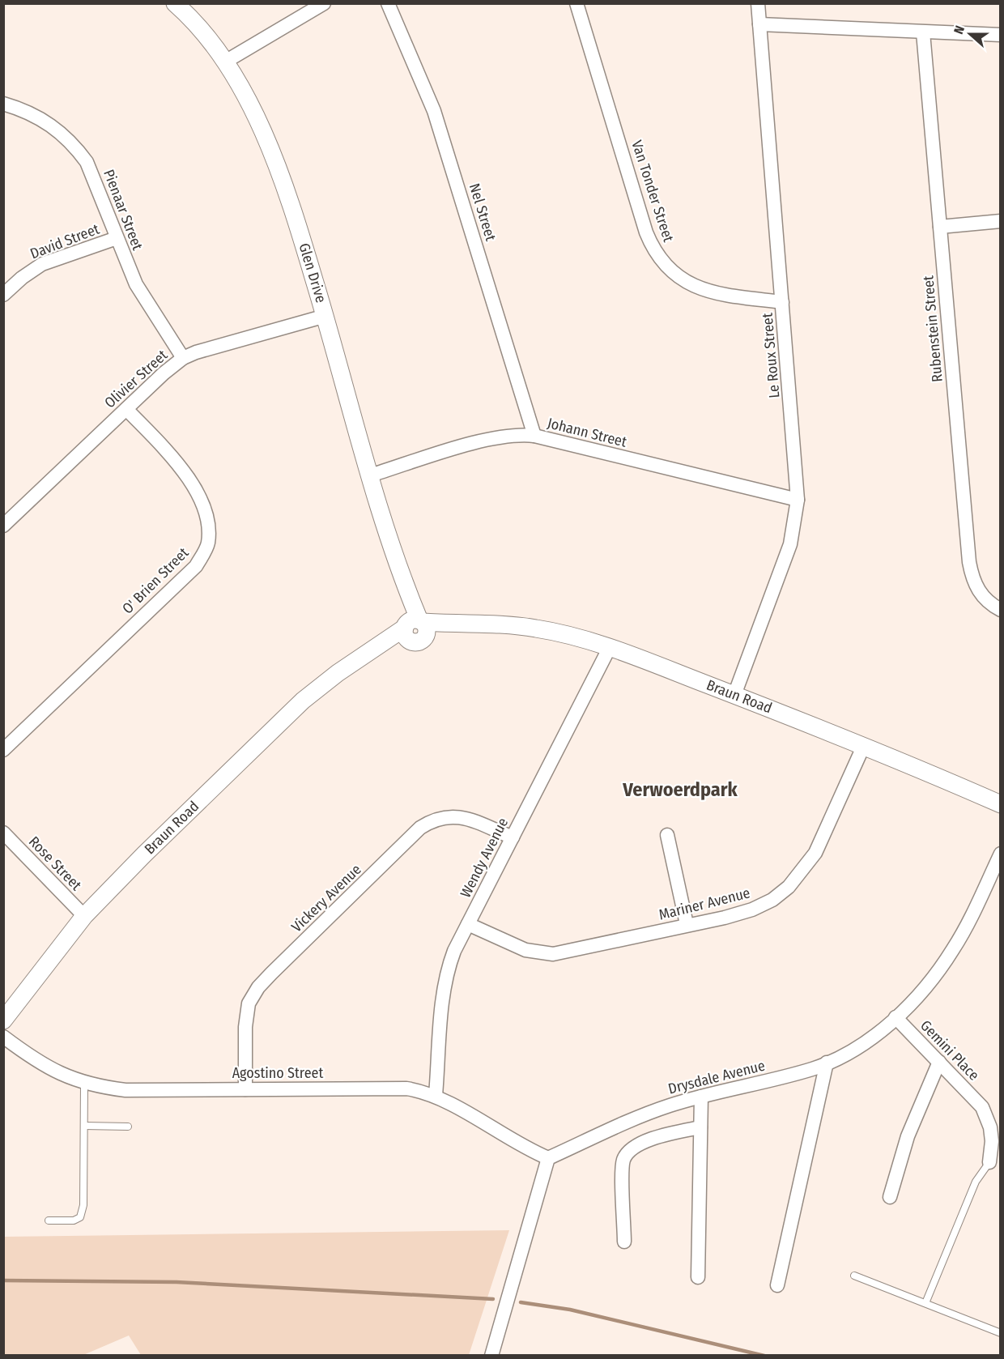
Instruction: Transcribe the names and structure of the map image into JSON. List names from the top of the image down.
{
  "streets": {
    "street": [
      "Van Tonder Street",
      "Pienaar Street",
      "Nel Street",
      "David Street",
      "Glen Drive",
      "Rubenstein Street",
      "Le Roux Street",
      "Olivier Street",
      "Johann Street",
      "O' Brien Street",
      "Braun Road",
      "Wendy Avenue",
      "Rose Street",
      "Vickery Avenue",
      "Mariner Avenue",
      "Gemini Place",
      "Agostino Street",
      "Drysdale Avenue"
    ]
  },
  "crossings": [
    ["Van Tonder Street", "Le Roux Street"],
    ["Pienaar Street", "David Street"],
    ["Pienaar Street", "Olivier Street"],
    ["Nel Street", "Johann Street"],
    ["Glen Drive", "Olivier Street"],
    ["Glen Drive", "Johann Street"],
    ["Glen Drive", "Braun Road"],
    ["Le Roux Street", "Johann Street"],
    ["Le Roux Street", "Braun Road"],
    ["Olivier Street", "O' Brien Street"],
    ["Braun Road", "Wendy Avenue"],
    ["Braun Road", "Rose Street"],
    ["Braun Road", "Mariner Avenue"],
    ["Wendy Avenue", "Vickery Avenue"],
    ["Wendy Avenue", "Mariner Avenue"],
    ["Wendy Avenue", "Agostino Street"],
    ["Vickery Avenue", "Agostino Street"],
    ["Gemini Place", "Drysdale Avenue"],
    ["Agostino Street", "Drysdale Avenue"]
  ],
  "districts": ["Verwoerdpark"],
  "north": "left"
}
